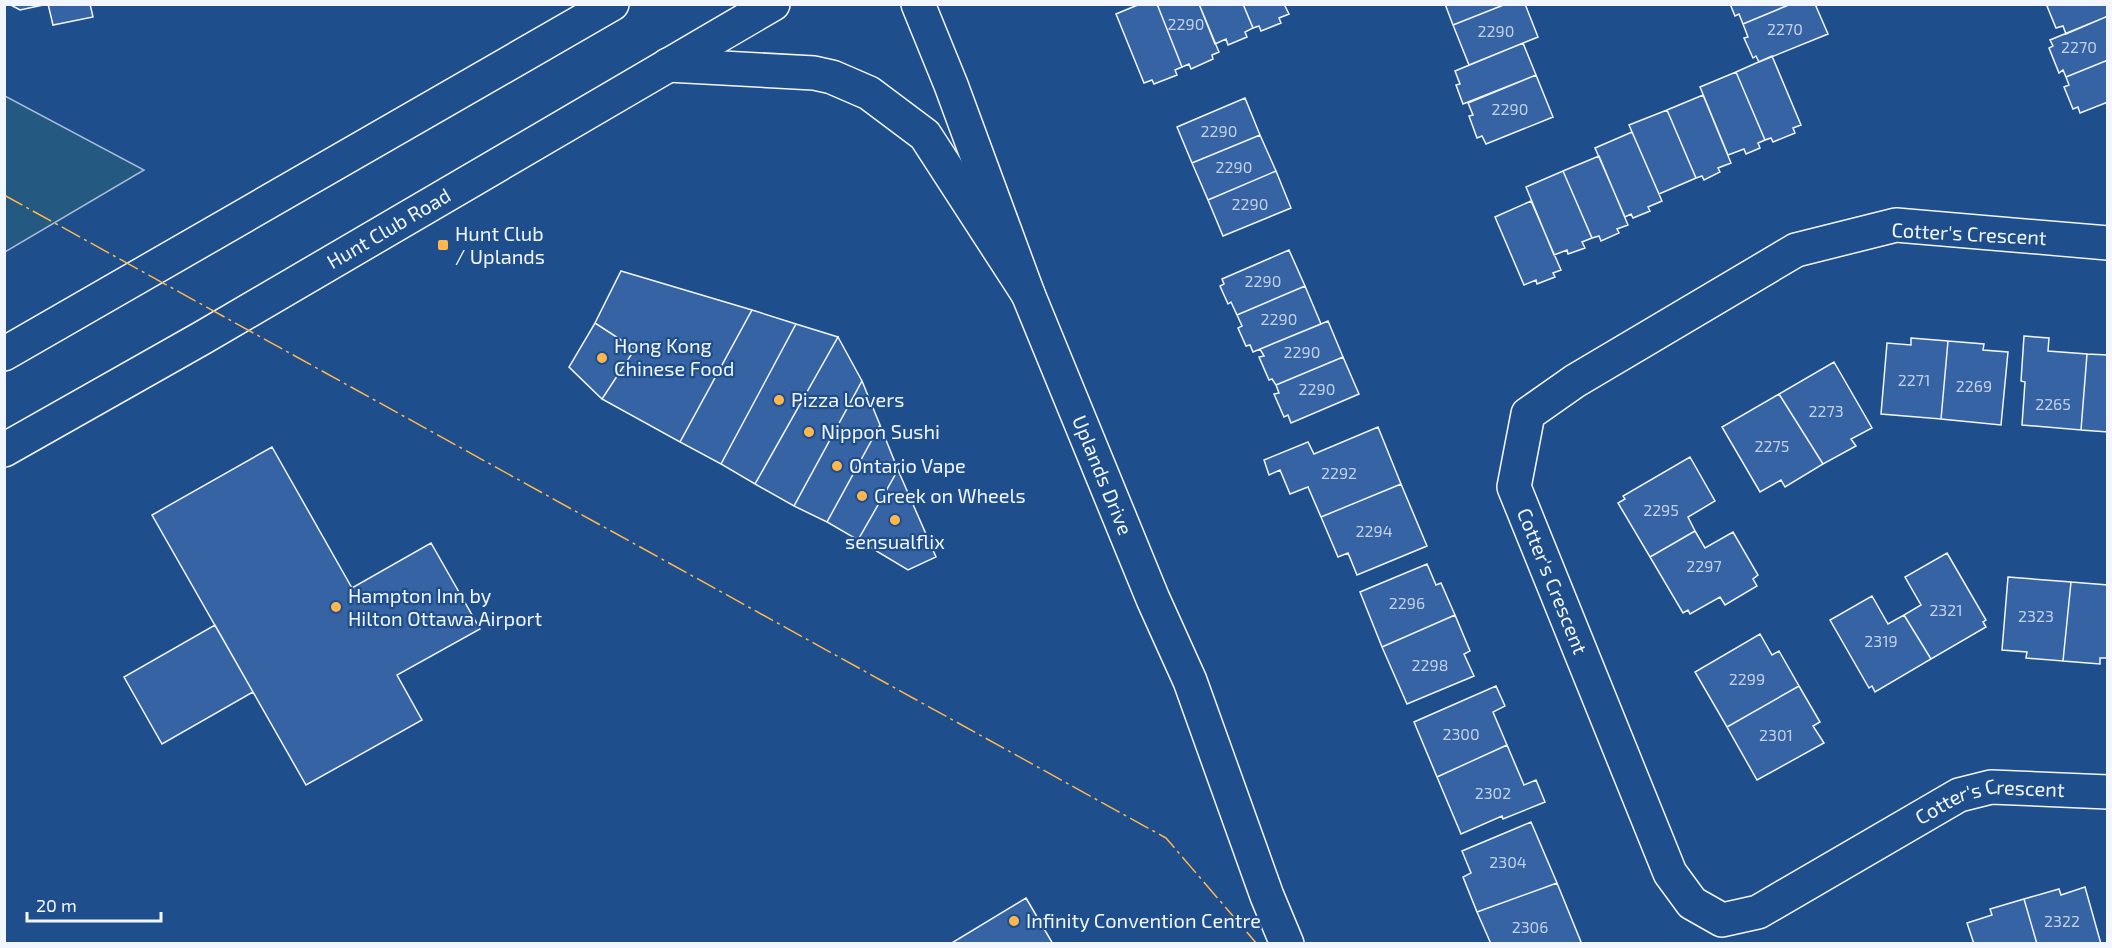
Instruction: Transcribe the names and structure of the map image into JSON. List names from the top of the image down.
{
  "streets": {
    "main road": ["Hunt Club Road", "Cotter's Crescent", "Uplands Drive"]
  },
  "places": {
    "transit": ["Hunt Club / Uplands"],
    "other": [
      "Hong Kong Chinese Food",
      "Pizza Lovers",
      "Nippon Sushi",
      "Ontario Vape",
      "Greek on Wheels",
      "sensualflix",
      "Hampton Inn by Hilton Ottawa Airport",
      "Infinity Convention Centre"
    ]
  },
  "house_numbers": [
    "2290",
    "2270",
    "2290",
    "2270",
    "2290",
    "2290",
    "2290",
    "2290",
    "2290",
    "2290",
    "2290",
    "2271",
    "2269",
    "2290",
    "2265",
    "2273",
    "2275",
    "2292",
    "2295",
    "2294",
    "2297",
    "2296",
    "2321",
    "2323",
    "2319",
    "2298",
    "2299",
    "2300",
    "2301",
    "2302",
    "2304",
    "2322",
    "2306"
  ],
  "scale_bar": "20 m"
}
